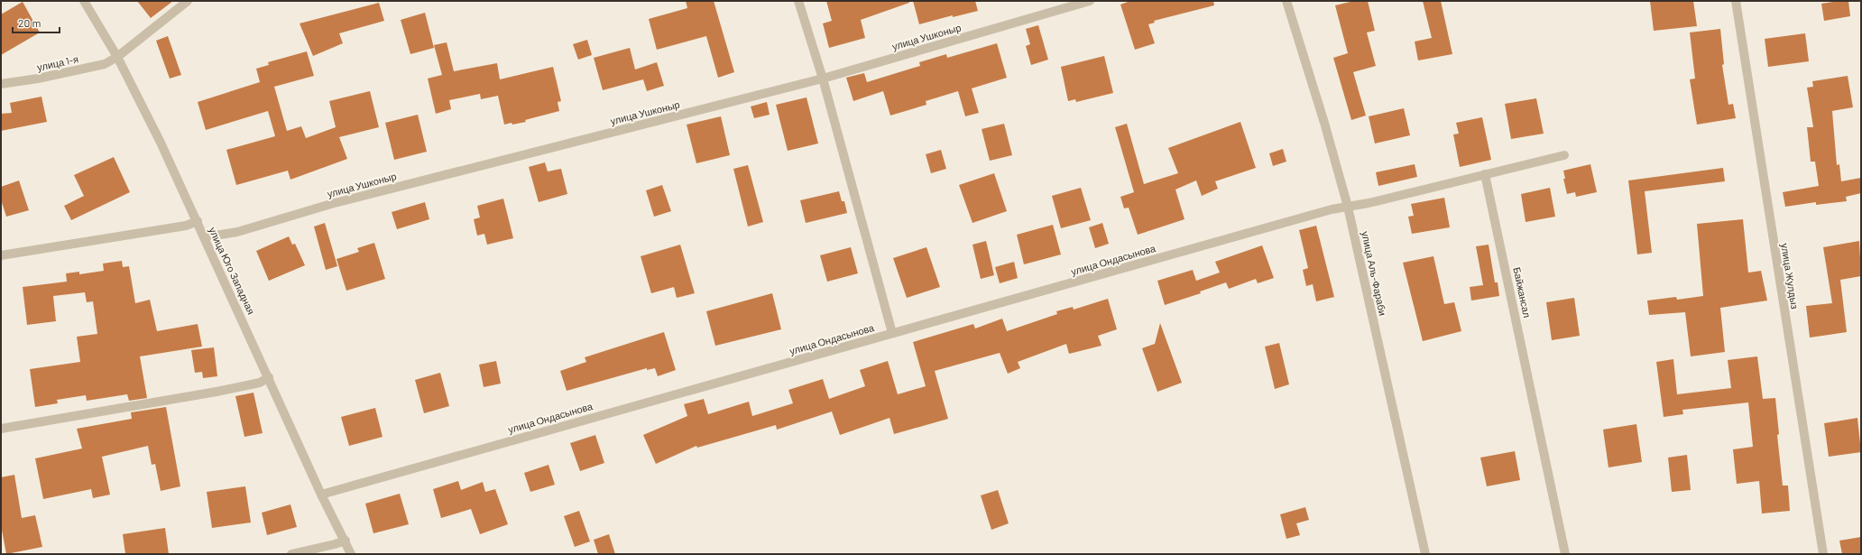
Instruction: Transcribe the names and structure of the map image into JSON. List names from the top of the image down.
{
  "streets": {
    "street": [
      "улица Ушконыр",
      "улица 1-я",
      "улица Ондасынова",
      "улица Юго Западная",
      "улица Аль-Фараби",
      "улица Жулдыз",
      "Байжансал"
    ]
  },
  "crossings": [
    ["улица Ушконыр", "улица Юго Западная"],
    ["улица 1-я", "улица Юго Западная"],
    ["улица Ондасынова", "улица Юго Западная"],
    ["улица Ондасынова", "улица Аль-Фараби"]
  ],
  "scale_bar": "20 m"
}
